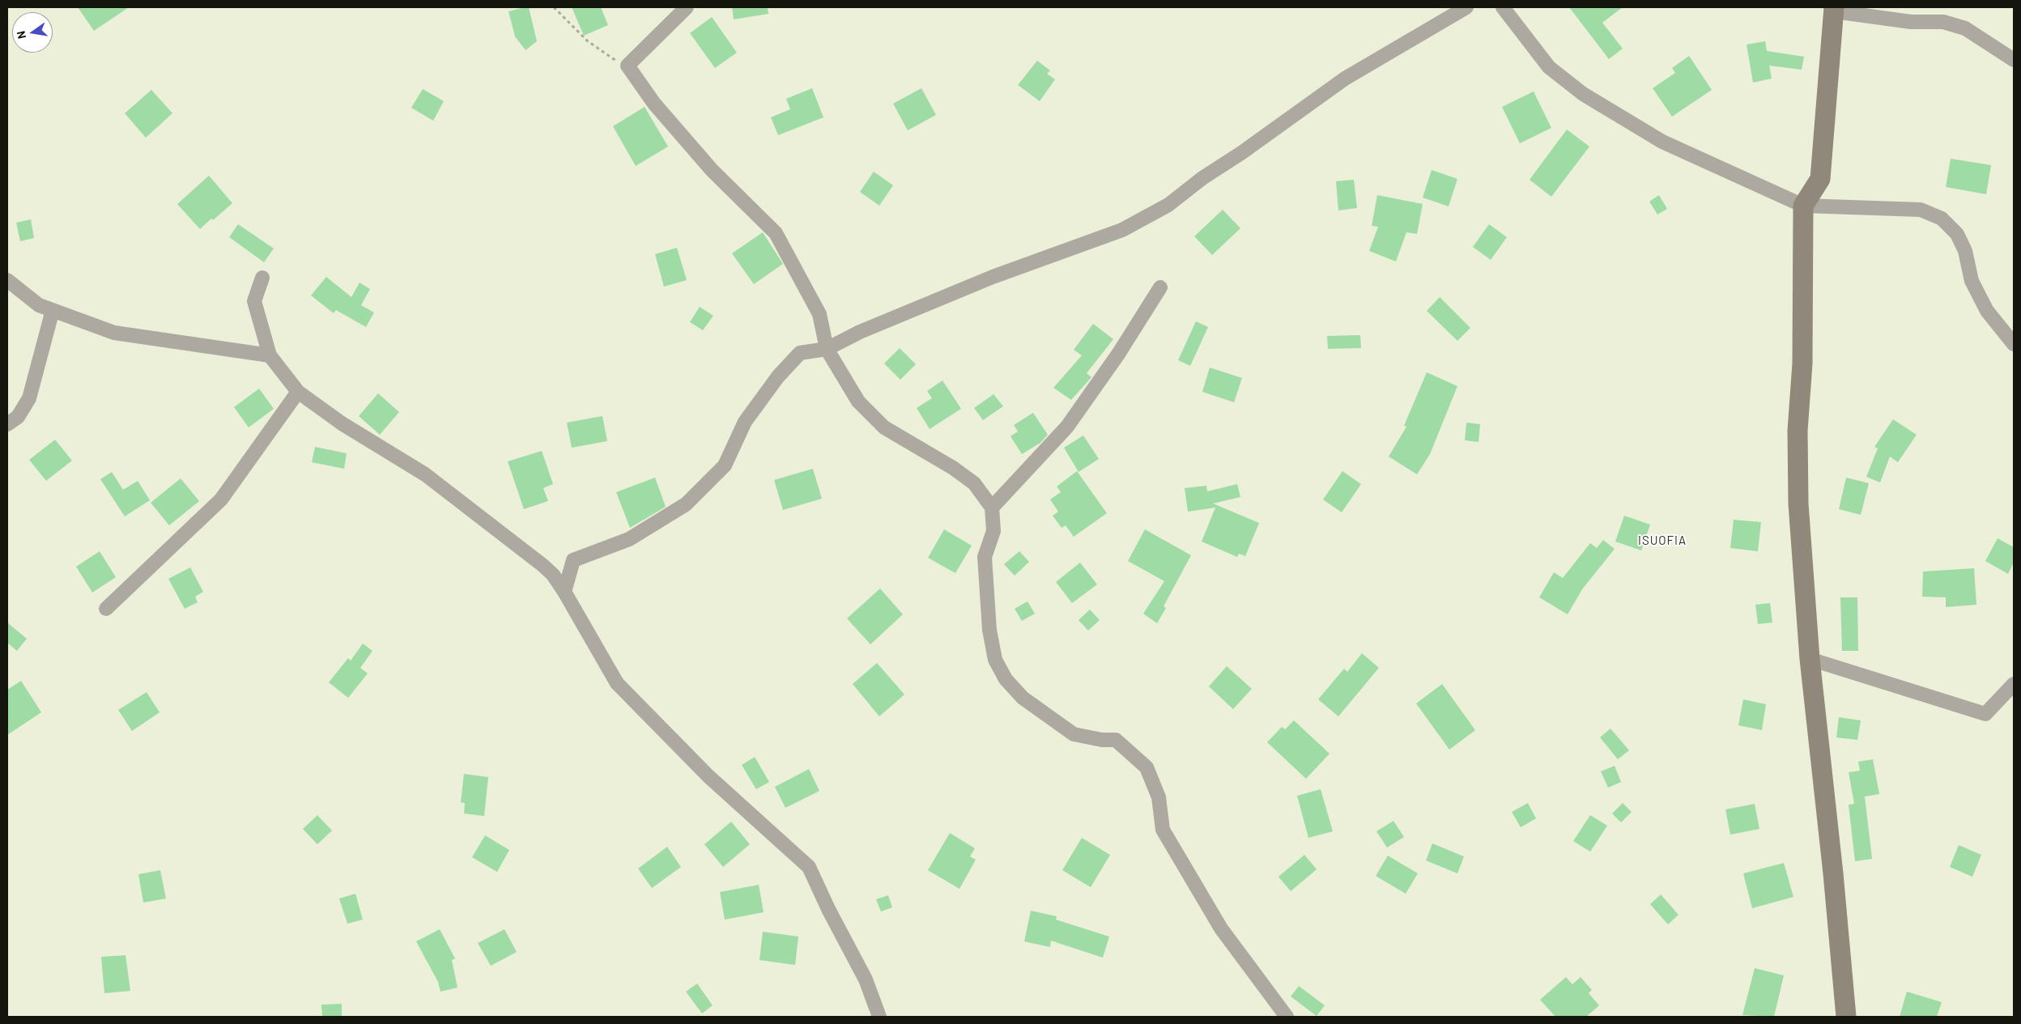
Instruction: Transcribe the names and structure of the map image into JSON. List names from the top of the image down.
{
  "districts": ["ISUOFIA"],
  "north": "left"
}
